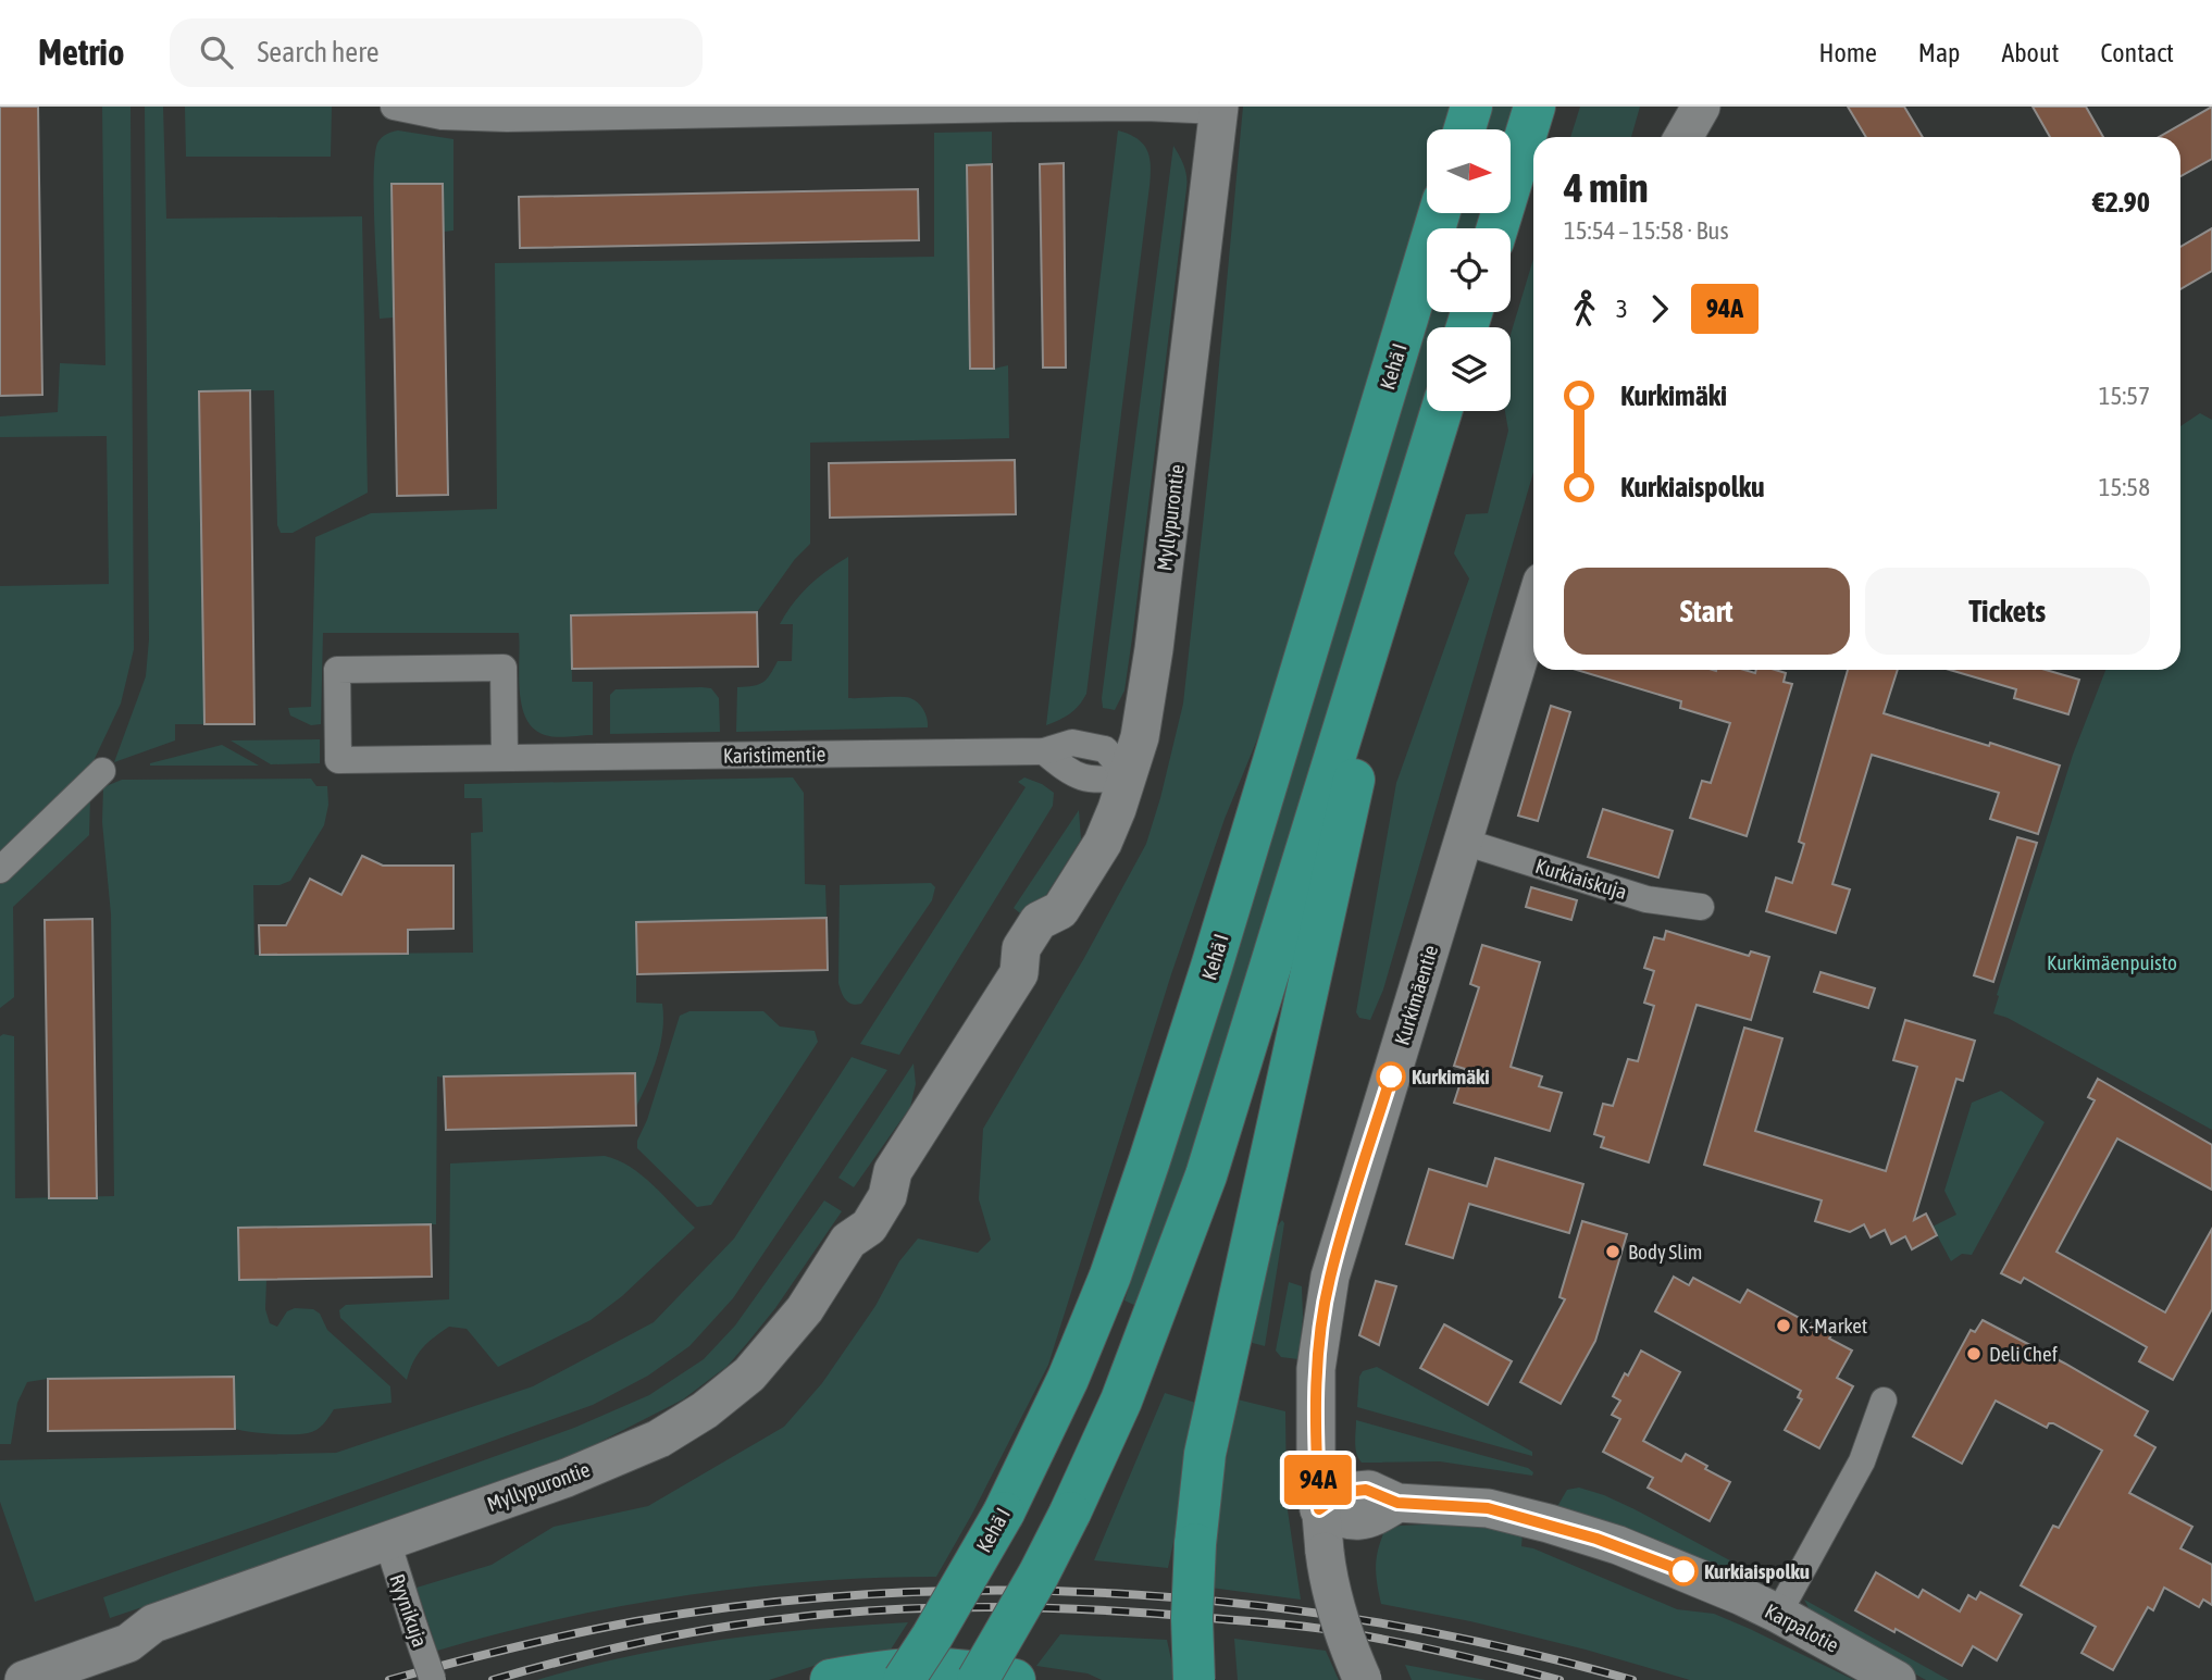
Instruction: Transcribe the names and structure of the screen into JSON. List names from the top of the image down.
{
  "streets": {
    "highway": ["Kehä I"],
    "main road": ["Myllypurontie", "Kurkimäentie", "Karpalotie"],
    "street": ["Karistimentie", "Kurkiaiskuja", "Ryynikuja"]
  },
  "crossings": [
    ["Myllypurontie", "Karistimentie"],
    ["Myllypurontie", "Ryynikuja"],
    ["Kurkiaiskuja", "Kurkimäentie"],
    ["Kurkimäentie", "Karpalotie"]
  ],
  "parks": ["Kurkimäenpuisto"],
  "places": [
    "Kurkimäki",
    "Body Slim",
    "K-Market",
    "Deli Chef",
    "Kurkiaispolku"
  ],
  "lines": ["bus line 94A"],
  "north": "right",
  "page": {
    "header": "Metrio",
    "search": "Search here",
    "nav": [
      "Home",
      "Map",
      "About",
      "Contact"
    ],
    "on_map": "94A",
    "heading": ["4 min", "15:54 – 15:58 · Bus", "€2.90"],
    "legs": ["3", "94A"],
    "list": [
      {
        "name": "Kurkimäki",
        "value": "15:57"
      },
      {
        "name": "Kurkiaispolku",
        "value": "15:58"
      }
    ],
    "buttons": ["Start", "Tickets"]
  }
}
